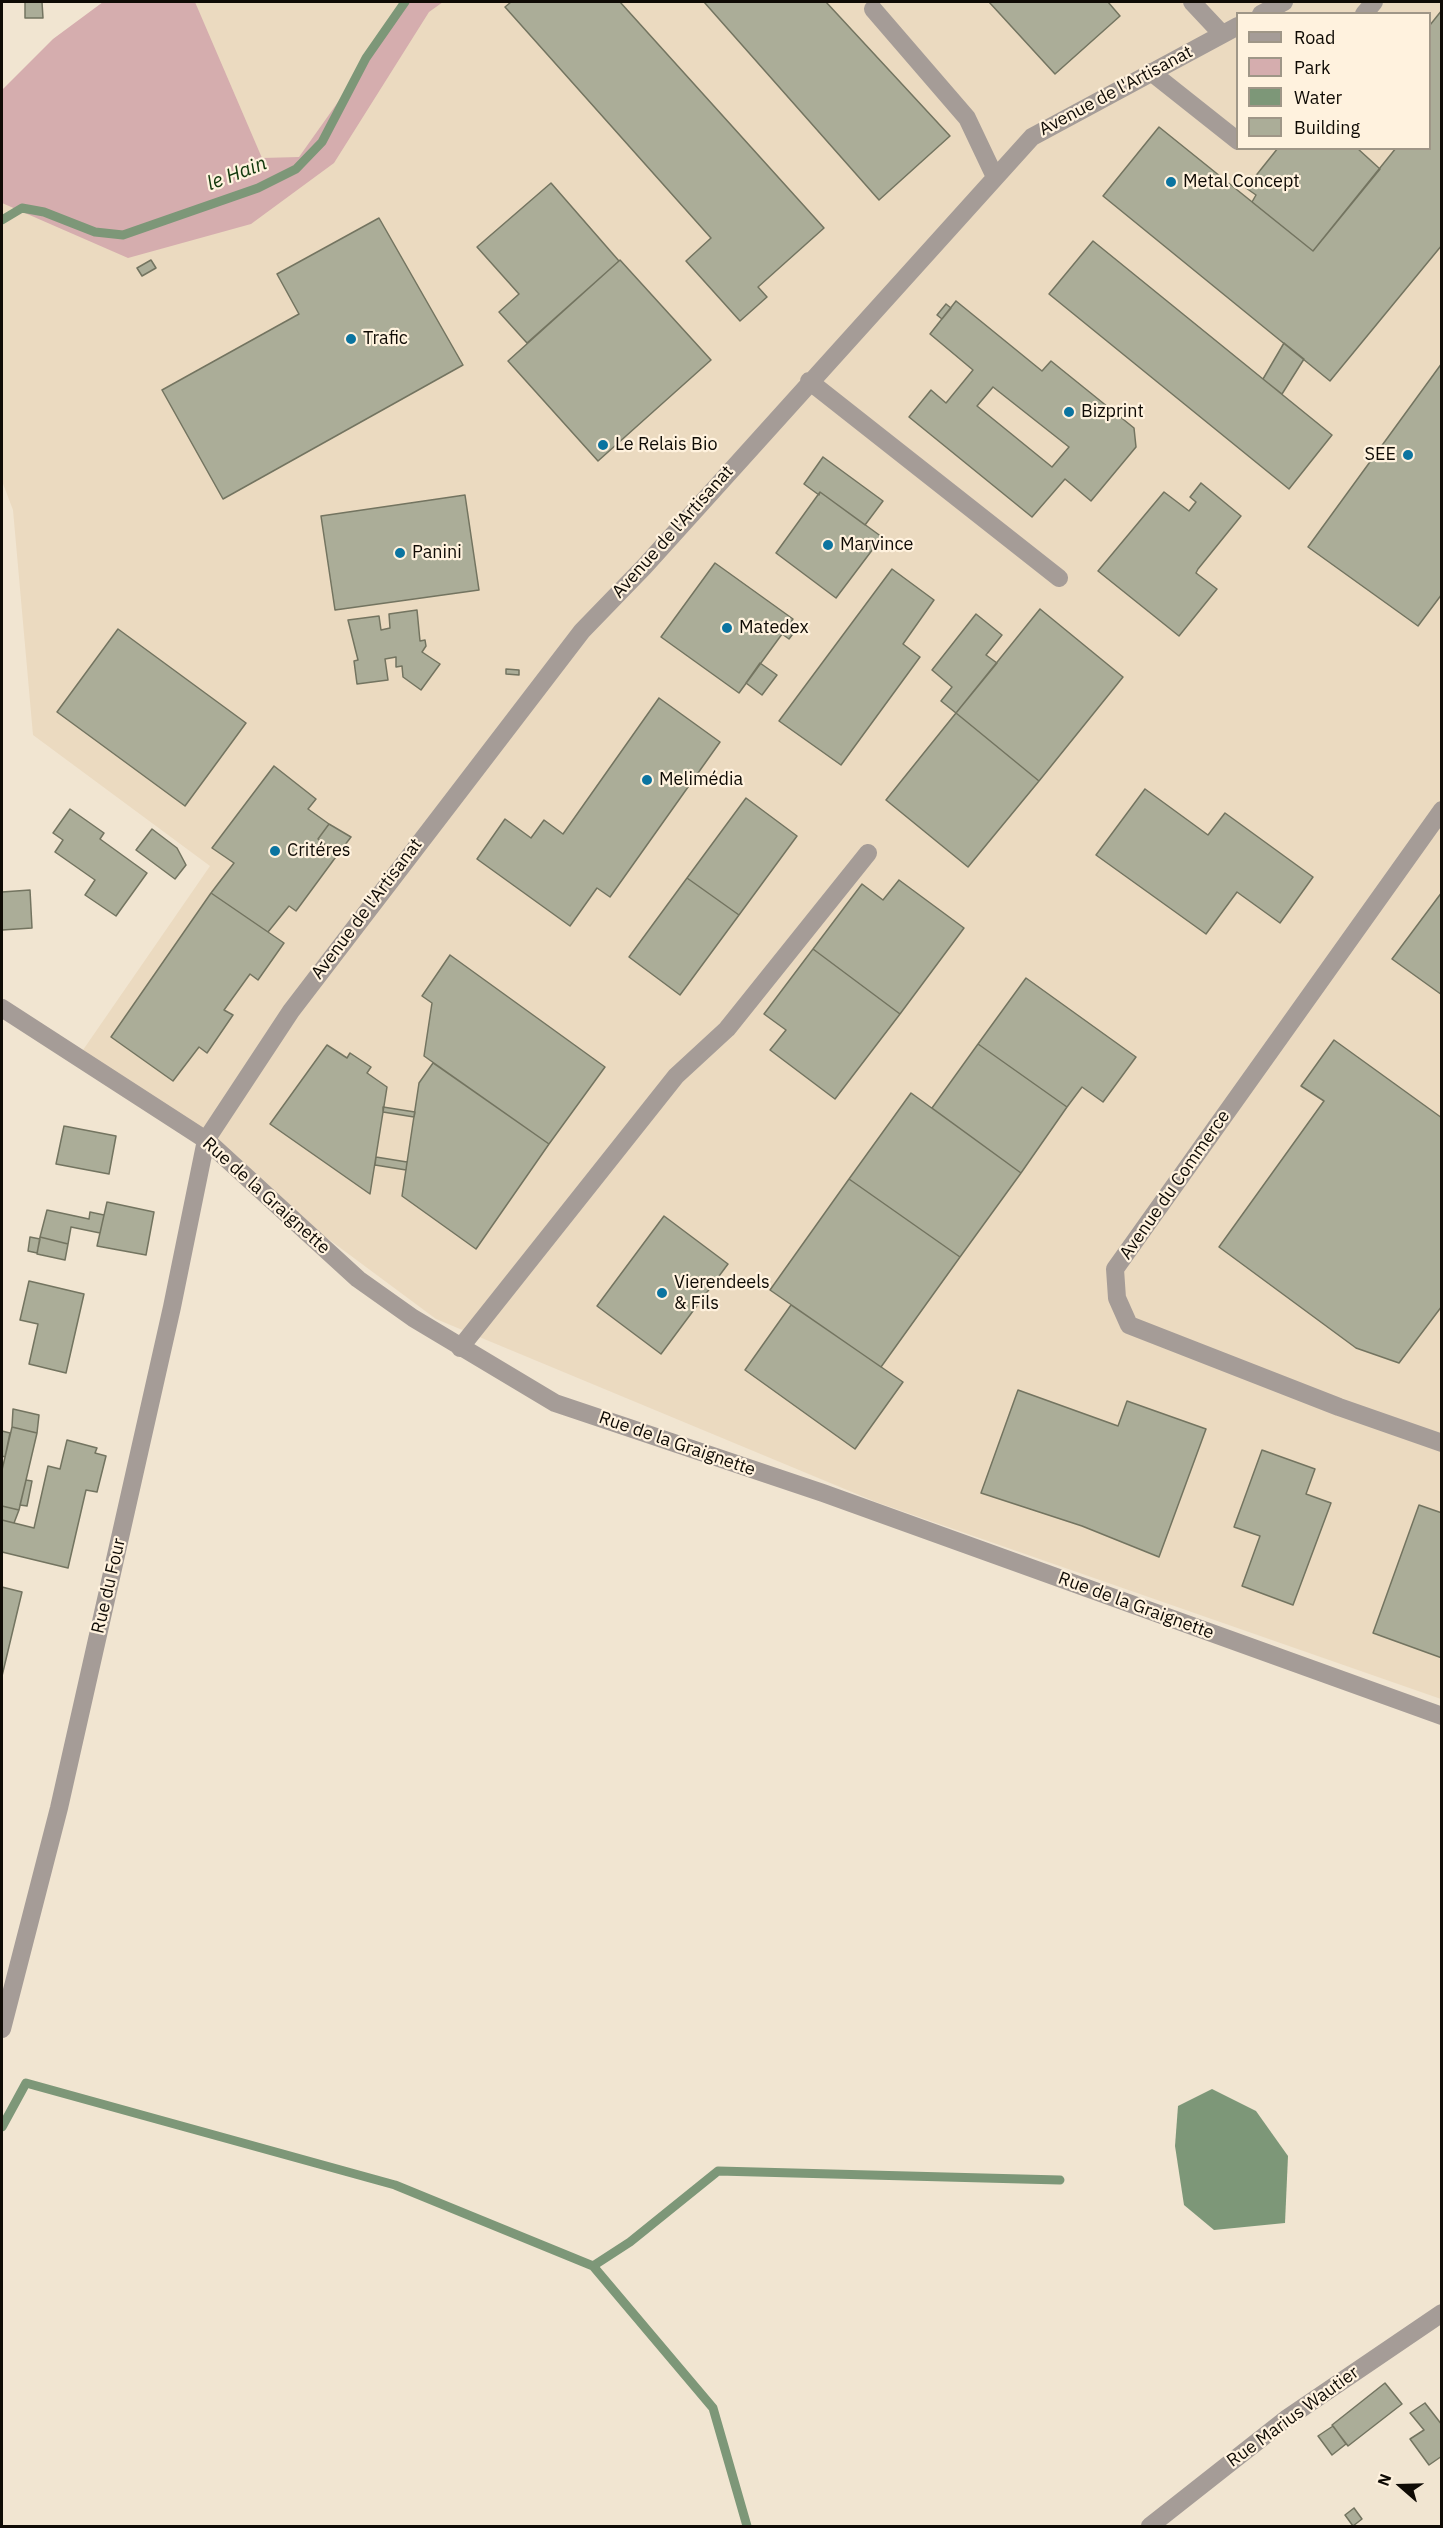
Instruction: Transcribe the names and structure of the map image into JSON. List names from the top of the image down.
{
  "streets": {
    "street": [
      "Avenue de l'Artisanat",
      "Avenue du Commerce",
      "Rue de la Graignette",
      "Rue du Four",
      "Rue Marius Wautier"
    ]
  },
  "crossings": [
    ["Avenue de l'Artisanat", "Rue de la Graignette"],
    ["Avenue de l'Artisanat", "Rue du Four"],
    ["Rue de la Graignette", "Rue du Four"]
  ],
  "water": ["le Hain"],
  "places": [
    "Metal Concept",
    "Trafic",
    "Bizprint",
    "Le Relais Bio",
    "SEE",
    "Marvince",
    "Panini",
    "Matedex",
    "Melimédia",
    "Critéres",
    "Vierendeels & Fils"
  ],
  "legend": [
    "Road",
    "Park",
    "Water",
    "Building"
  ],
  "north": "left"
}
